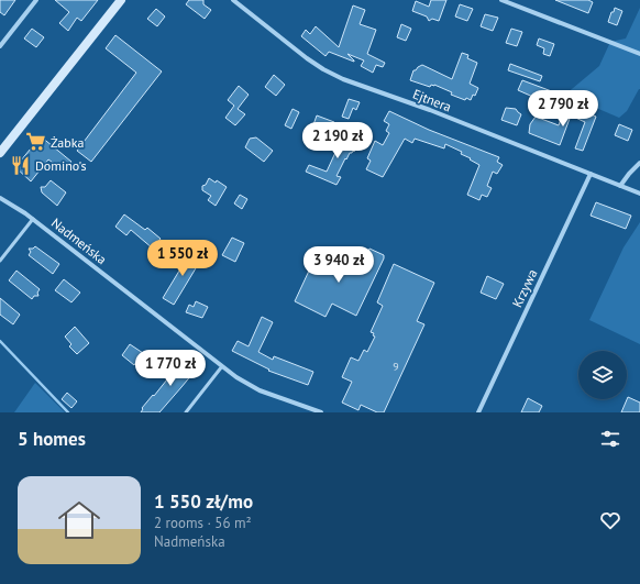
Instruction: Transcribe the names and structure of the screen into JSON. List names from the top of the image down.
{
  "streets": {
    "street": ["Ejtnera", "Nadmeńska", "Krzywa"]
  },
  "crossings": [
    ["Ejtnera", "Krzywa"]
  ],
  "places": {
    "supermarket": ["Żabka"],
    "restaurant": ["Domino's"]
  },
  "house_numbers": ["9"],
  "page": {
    "price": [
      "2 790 zł",
      "2 190 zł",
      "1 550 zł",
      "3 940 zł",
      "1 770 zł"
    ],
    "heading": "5 homes",
    "list": [
      {
        "name": "1 550 zł/mo",
        "note": "2 rooms · 56 m² · Nadmeńska"
      }
    ]
  }
}
